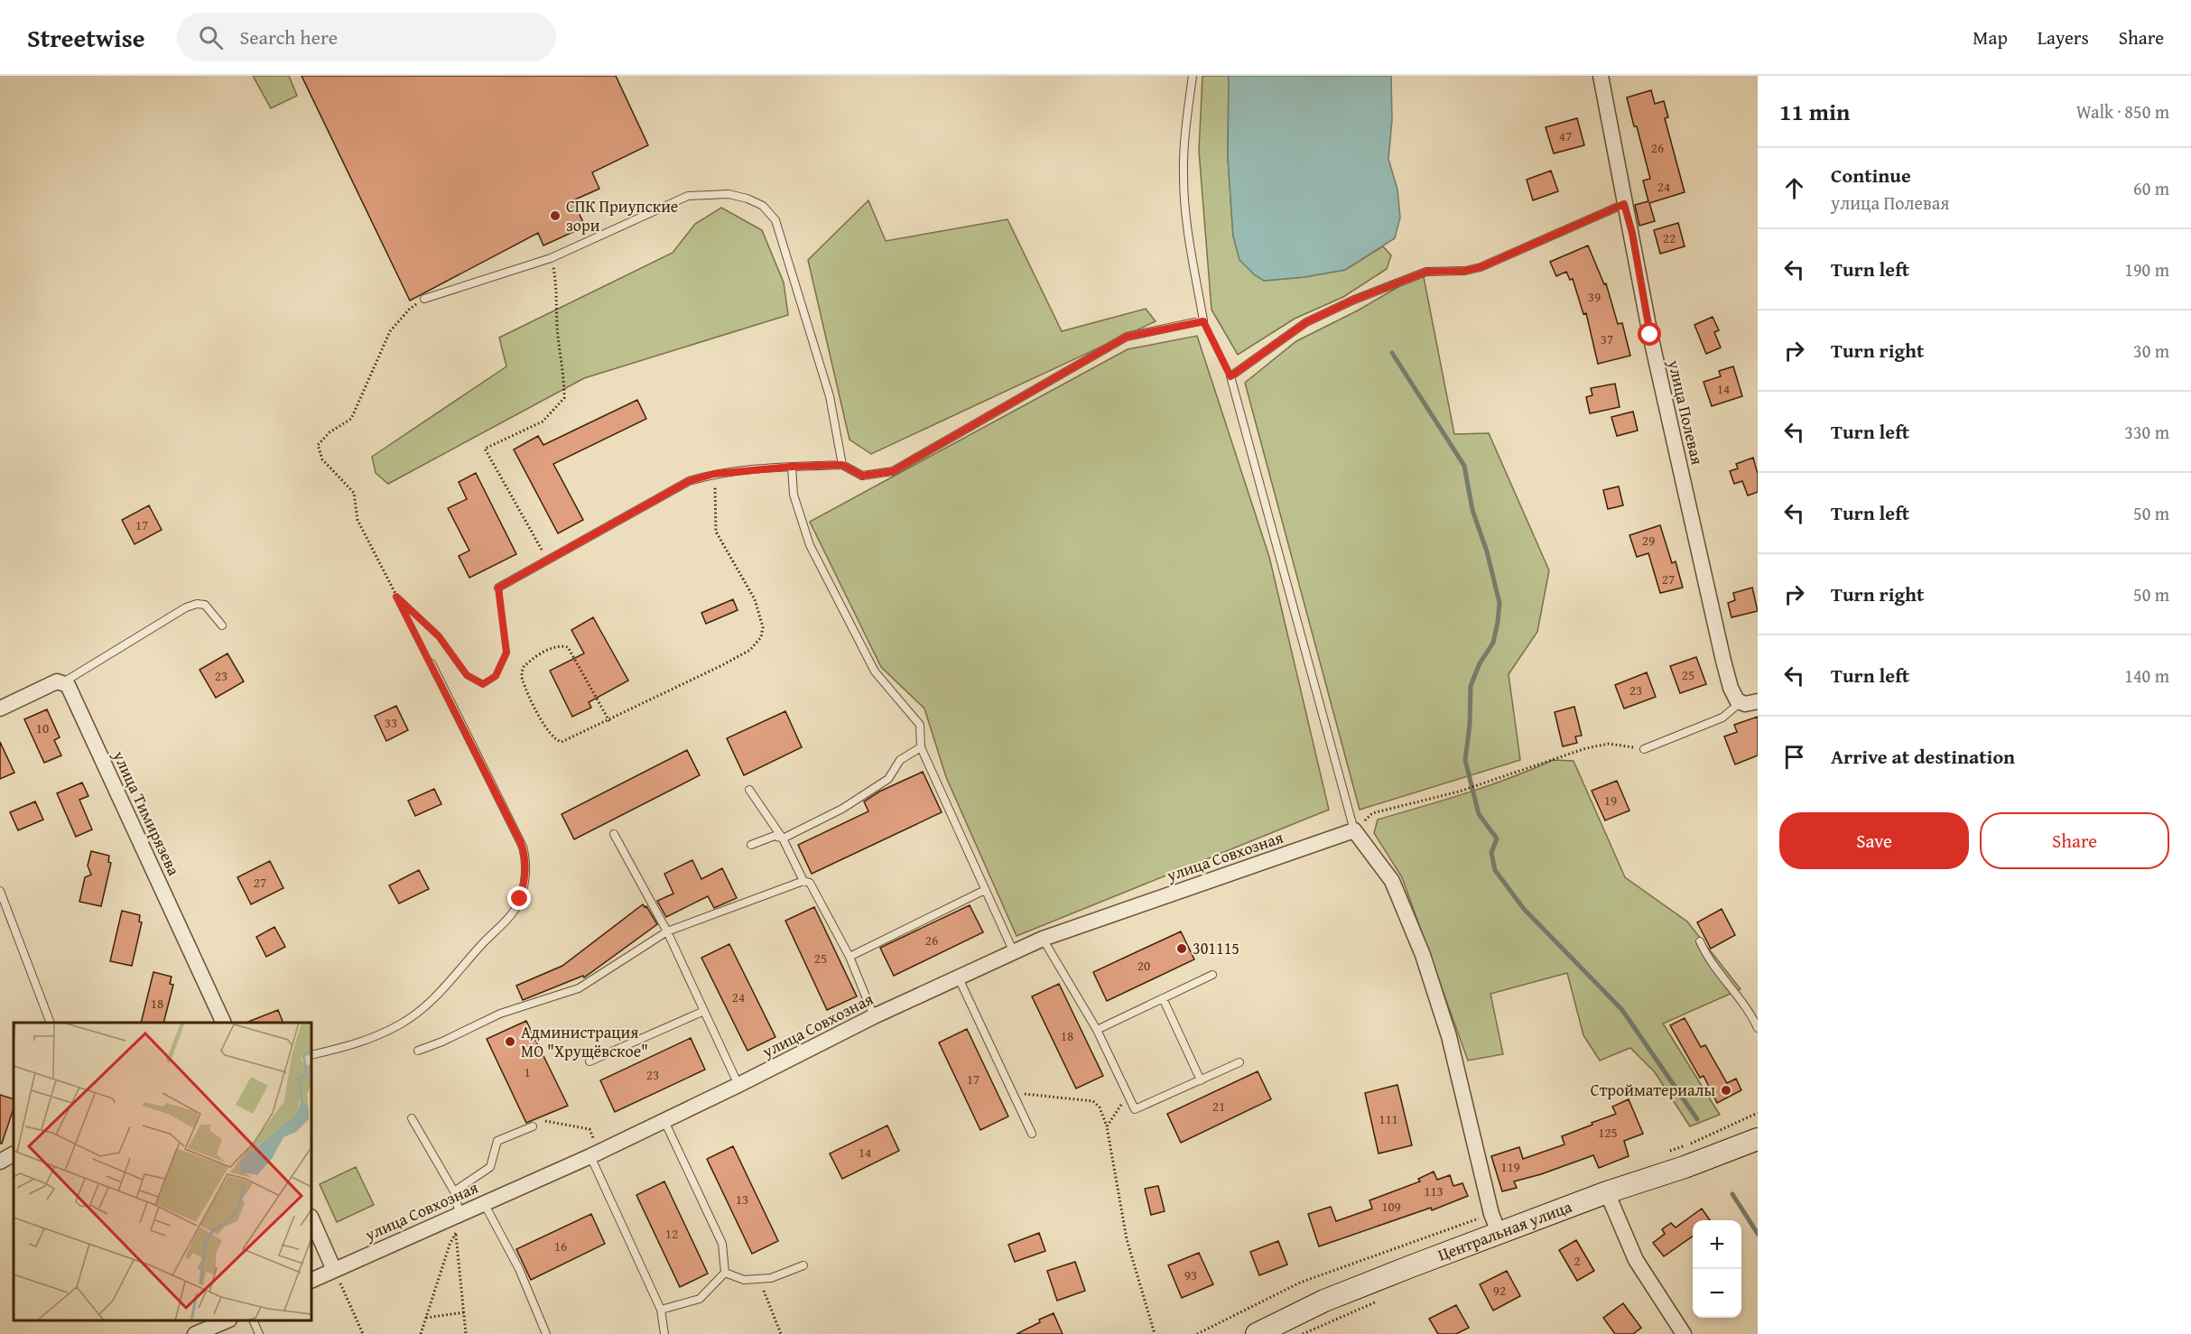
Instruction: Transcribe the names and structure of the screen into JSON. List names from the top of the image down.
{
  "streets": {
    "main road": ["Центральная улица"],
    "street": ["улица Полевая", "улица Тимирязева", "улица Совхозная"]
  },
  "places": [
    "СПК Приупские зори",
    "301115",
    "Администрация МО \"Хрущёвское\"",
    "Стройматериалы"
  ],
  "house_numbers": [
    "47",
    "26",
    "24",
    "22",
    "39",
    "37",
    "14",
    "17",
    "29",
    "27",
    "25",
    "23",
    "23",
    "33",
    "10",
    "19",
    "27",
    "26",
    "25",
    "20",
    "24",
    "18",
    "18",
    "1",
    "23",
    "17",
    "21",
    "111",
    "125",
    "14",
    "119",
    "113",
    "13",
    "109",
    "12",
    "16",
    "2",
    "93",
    "92"
  ],
  "page": {
    "header": "Streetwise",
    "search": "Search here",
    "nav": ["Map", "Layers", "Share"],
    "heading": ["11 min", "Walk · 850 m"],
    "list": [
      ["Continue", "улица Полевая", "60 m"],
      ["Turn left", "190 m"],
      ["Turn right", "30 m"],
      ["Turn left", "330 m"],
      ["Turn left", "50 m"],
      ["Turn right", "50 m"],
      ["Turn left", "140 m"],
      "Arrive at destination"
    ],
    "buttons": ["Save", "Share"],
    "map_buttons": ["+", "−"]
  }
}
